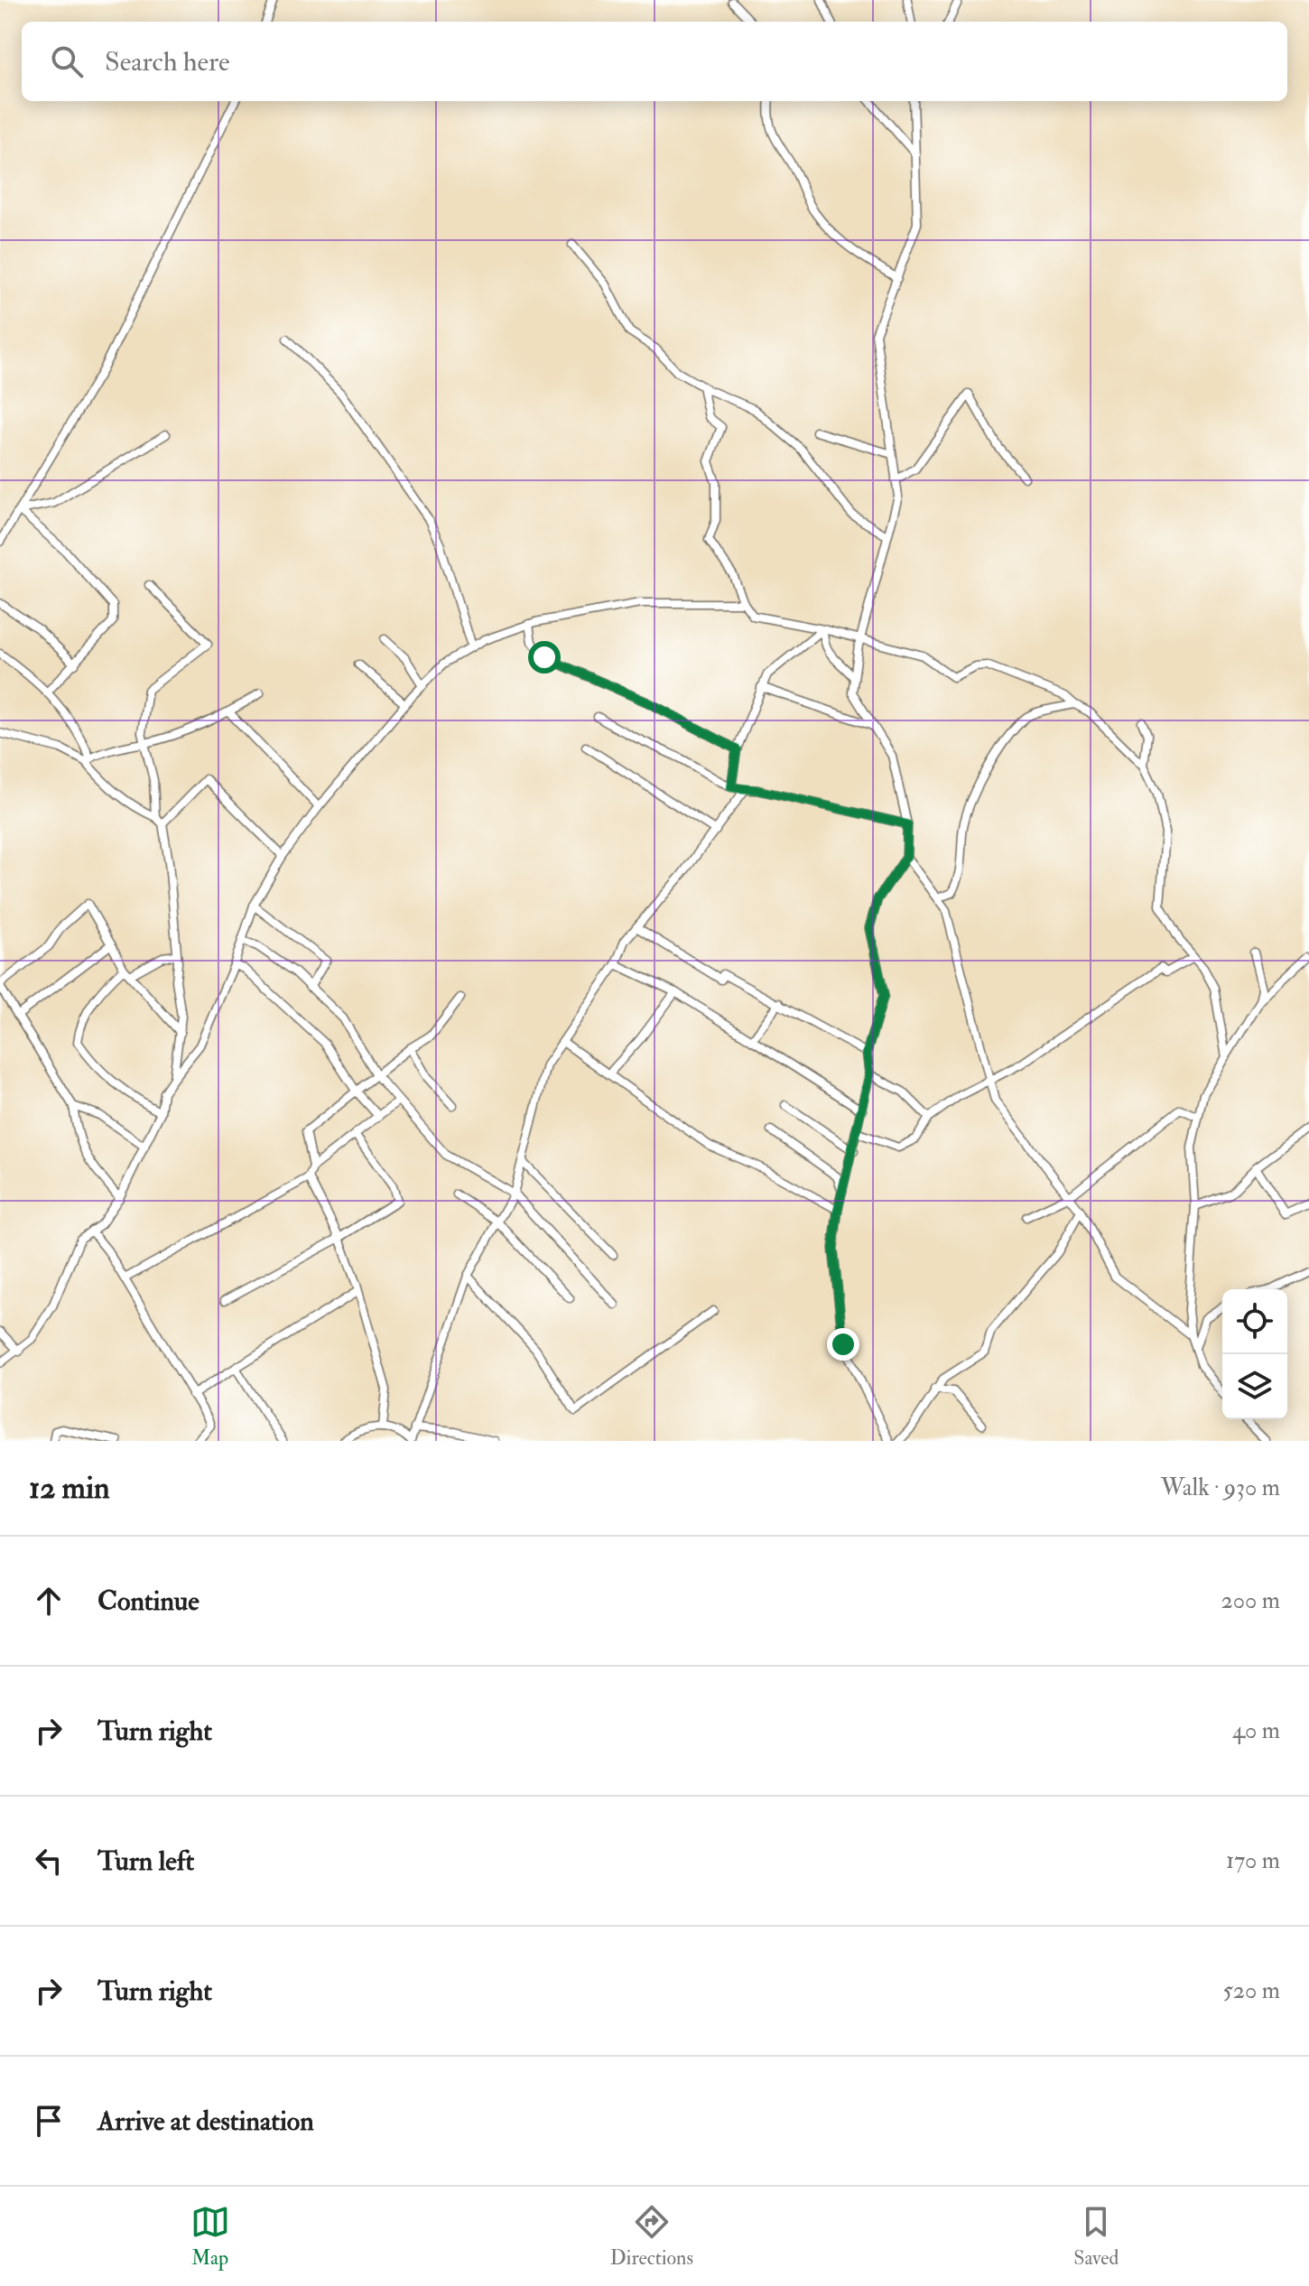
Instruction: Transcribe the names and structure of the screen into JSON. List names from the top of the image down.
{
  "page": {
    "search": "Search here",
    "heading": ["12 min", "Walk · 930 m"],
    "list": [
      ["Continue", "200 m"],
      ["Turn right", "40 m"],
      ["Turn left", "170 m"],
      ["Turn right", "520 m"],
      "Arrive at destination"
    ],
    "nav": ["Map", "Directions", "Saved"]
  }
}
